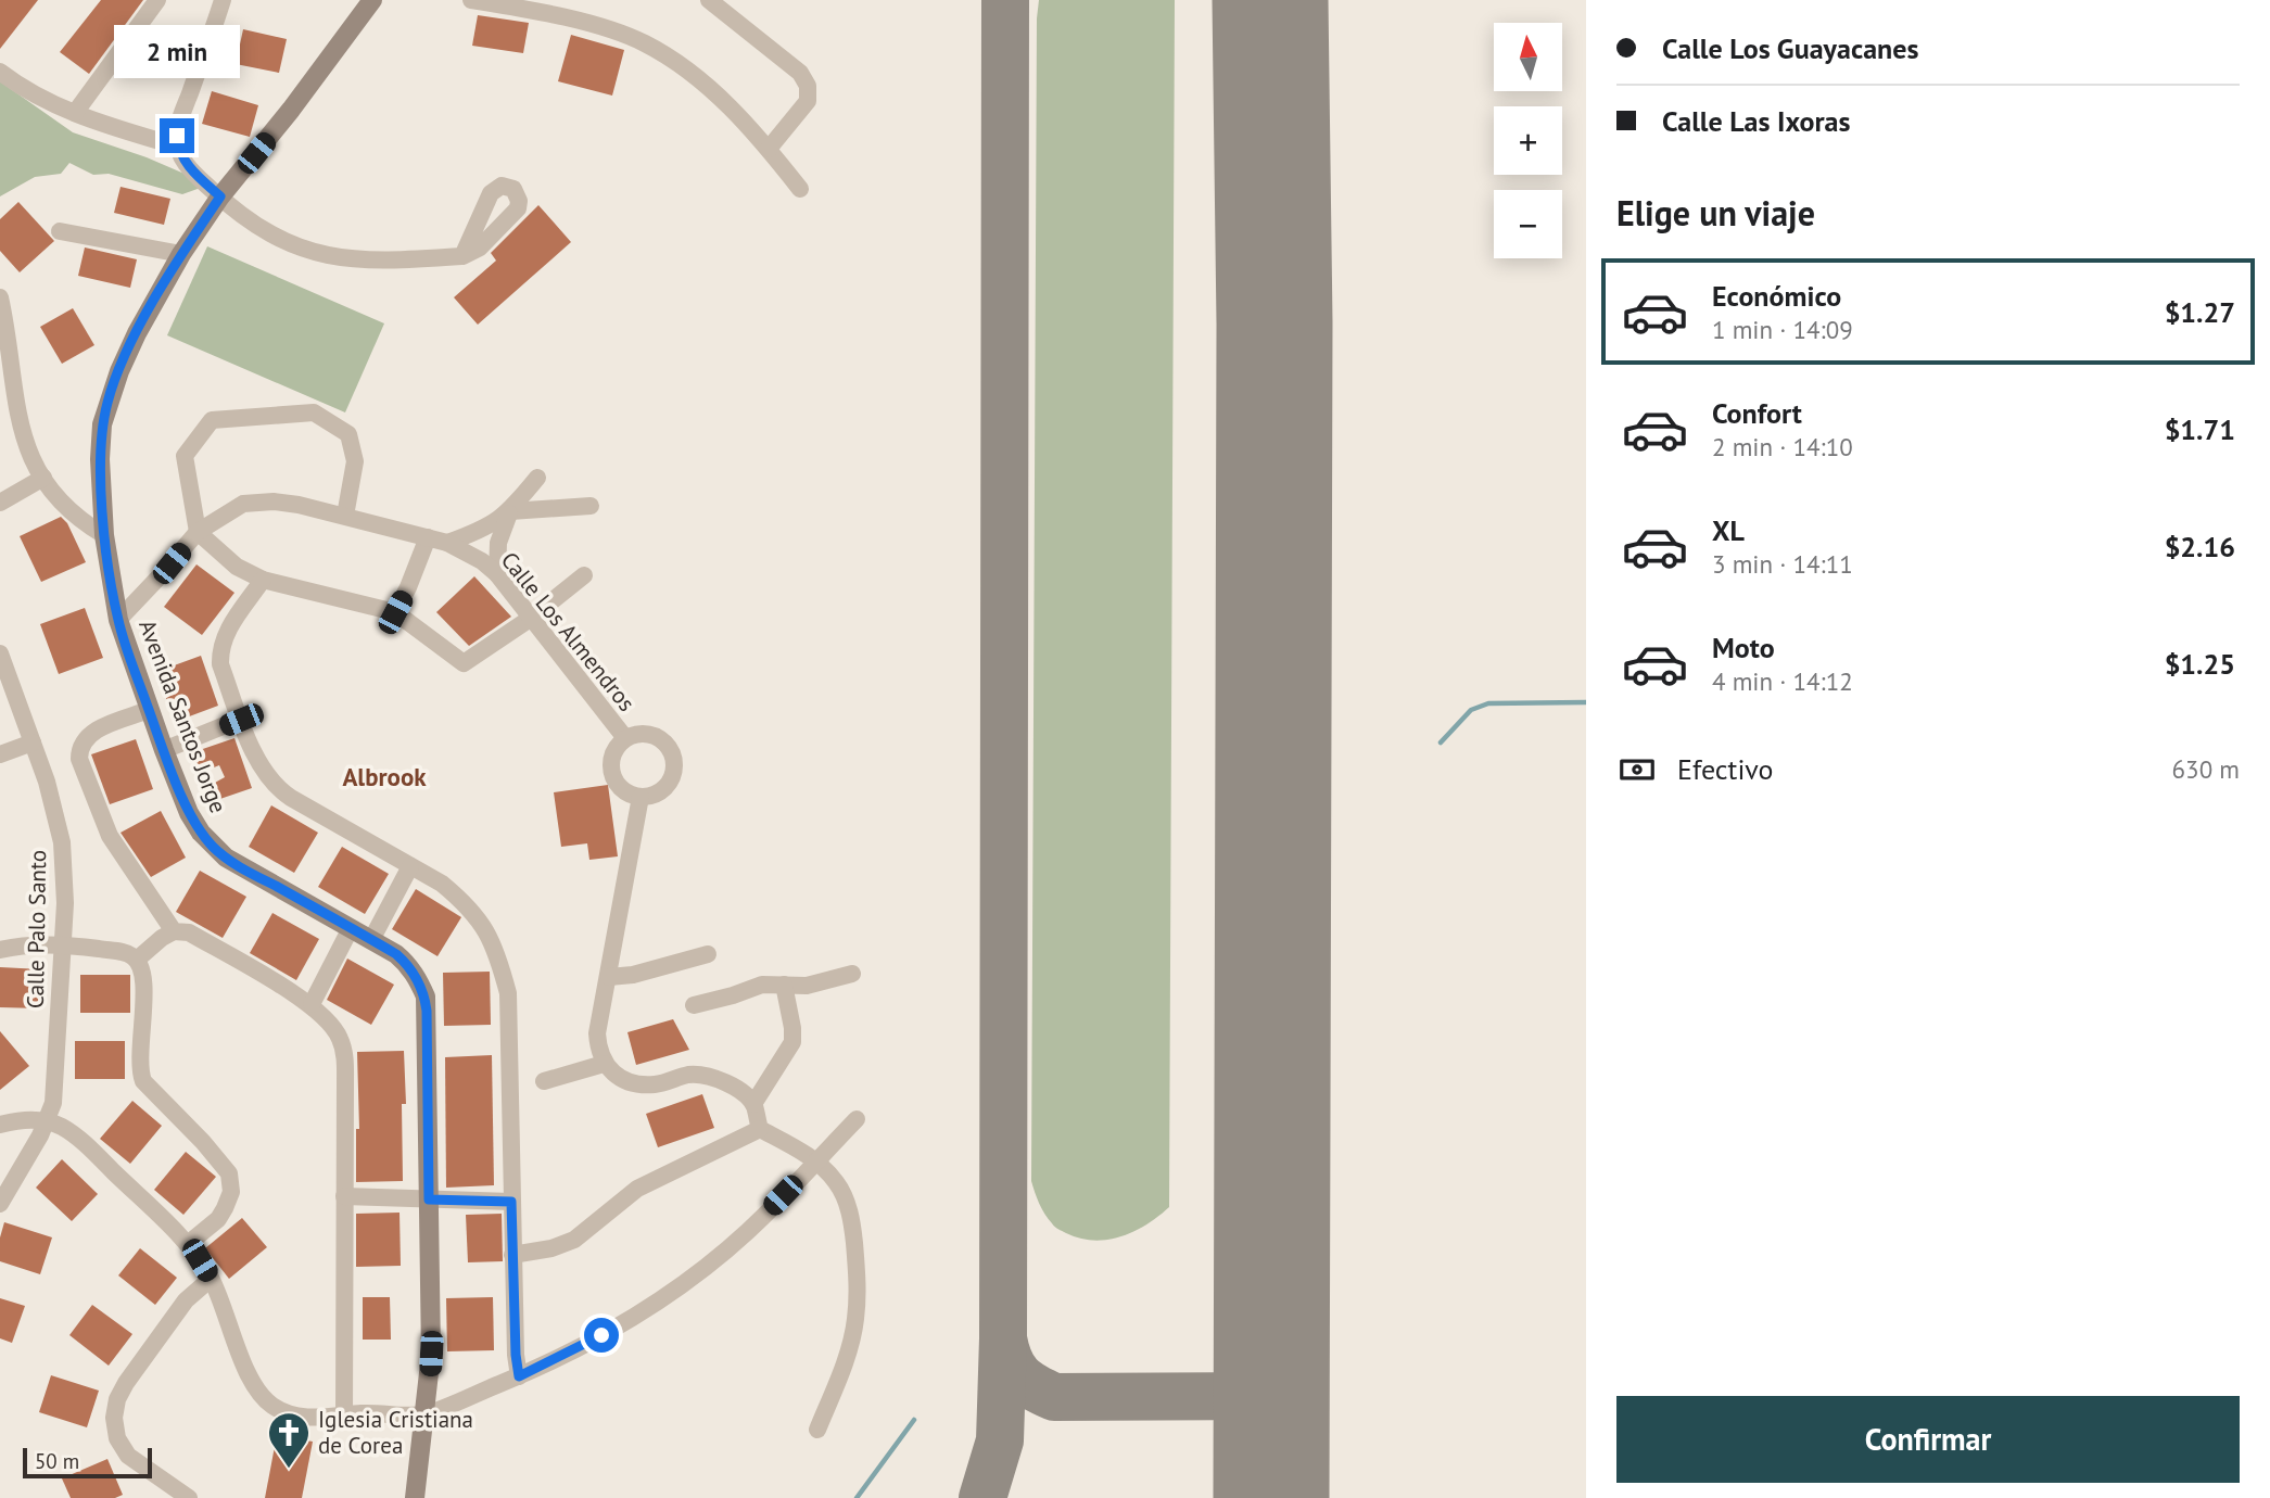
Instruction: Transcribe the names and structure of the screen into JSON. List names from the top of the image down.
{
  "streets": {
    "main road": ["Avenida Santos Jorge"],
    "street": ["Calle Los Almendros", "Calle Palo Santo"]
  },
  "crossings": [
    ["Calle Los Almendros", "Avenida Santos Jorge"]
  ],
  "districts": ["Albrook"],
  "places": {
    "church": ["Iglesia Cristiana de Corea"]
  },
  "scale_bar": "50 m",
  "north": "top",
  "page": {
    "banner": ["Calle Los Guayacanes", "Calle Las Ixoras"],
    "map_buttons": ["+", "−"],
    "bubble": "2 min",
    "heading": "Elige un viaje",
    "list": [
      {
        "name": "Económico",
        "note": "1 min · 14:09",
        "value": "$1.27"
      },
      {
        "name": "Confort",
        "note": "2 min · 14:10",
        "value": "$1.71"
      },
      {
        "name": "XL",
        "note": "3 min · 14:11",
        "value": "$2.16"
      },
      {
        "name": "Moto",
        "note": "4 min · 14:12",
        "value": "$1.25"
      }
    ],
    "pay": ["Efectivo", "630 m"],
    "buttons": "Confirmar",
    "scale": "50 m"
  }
}
